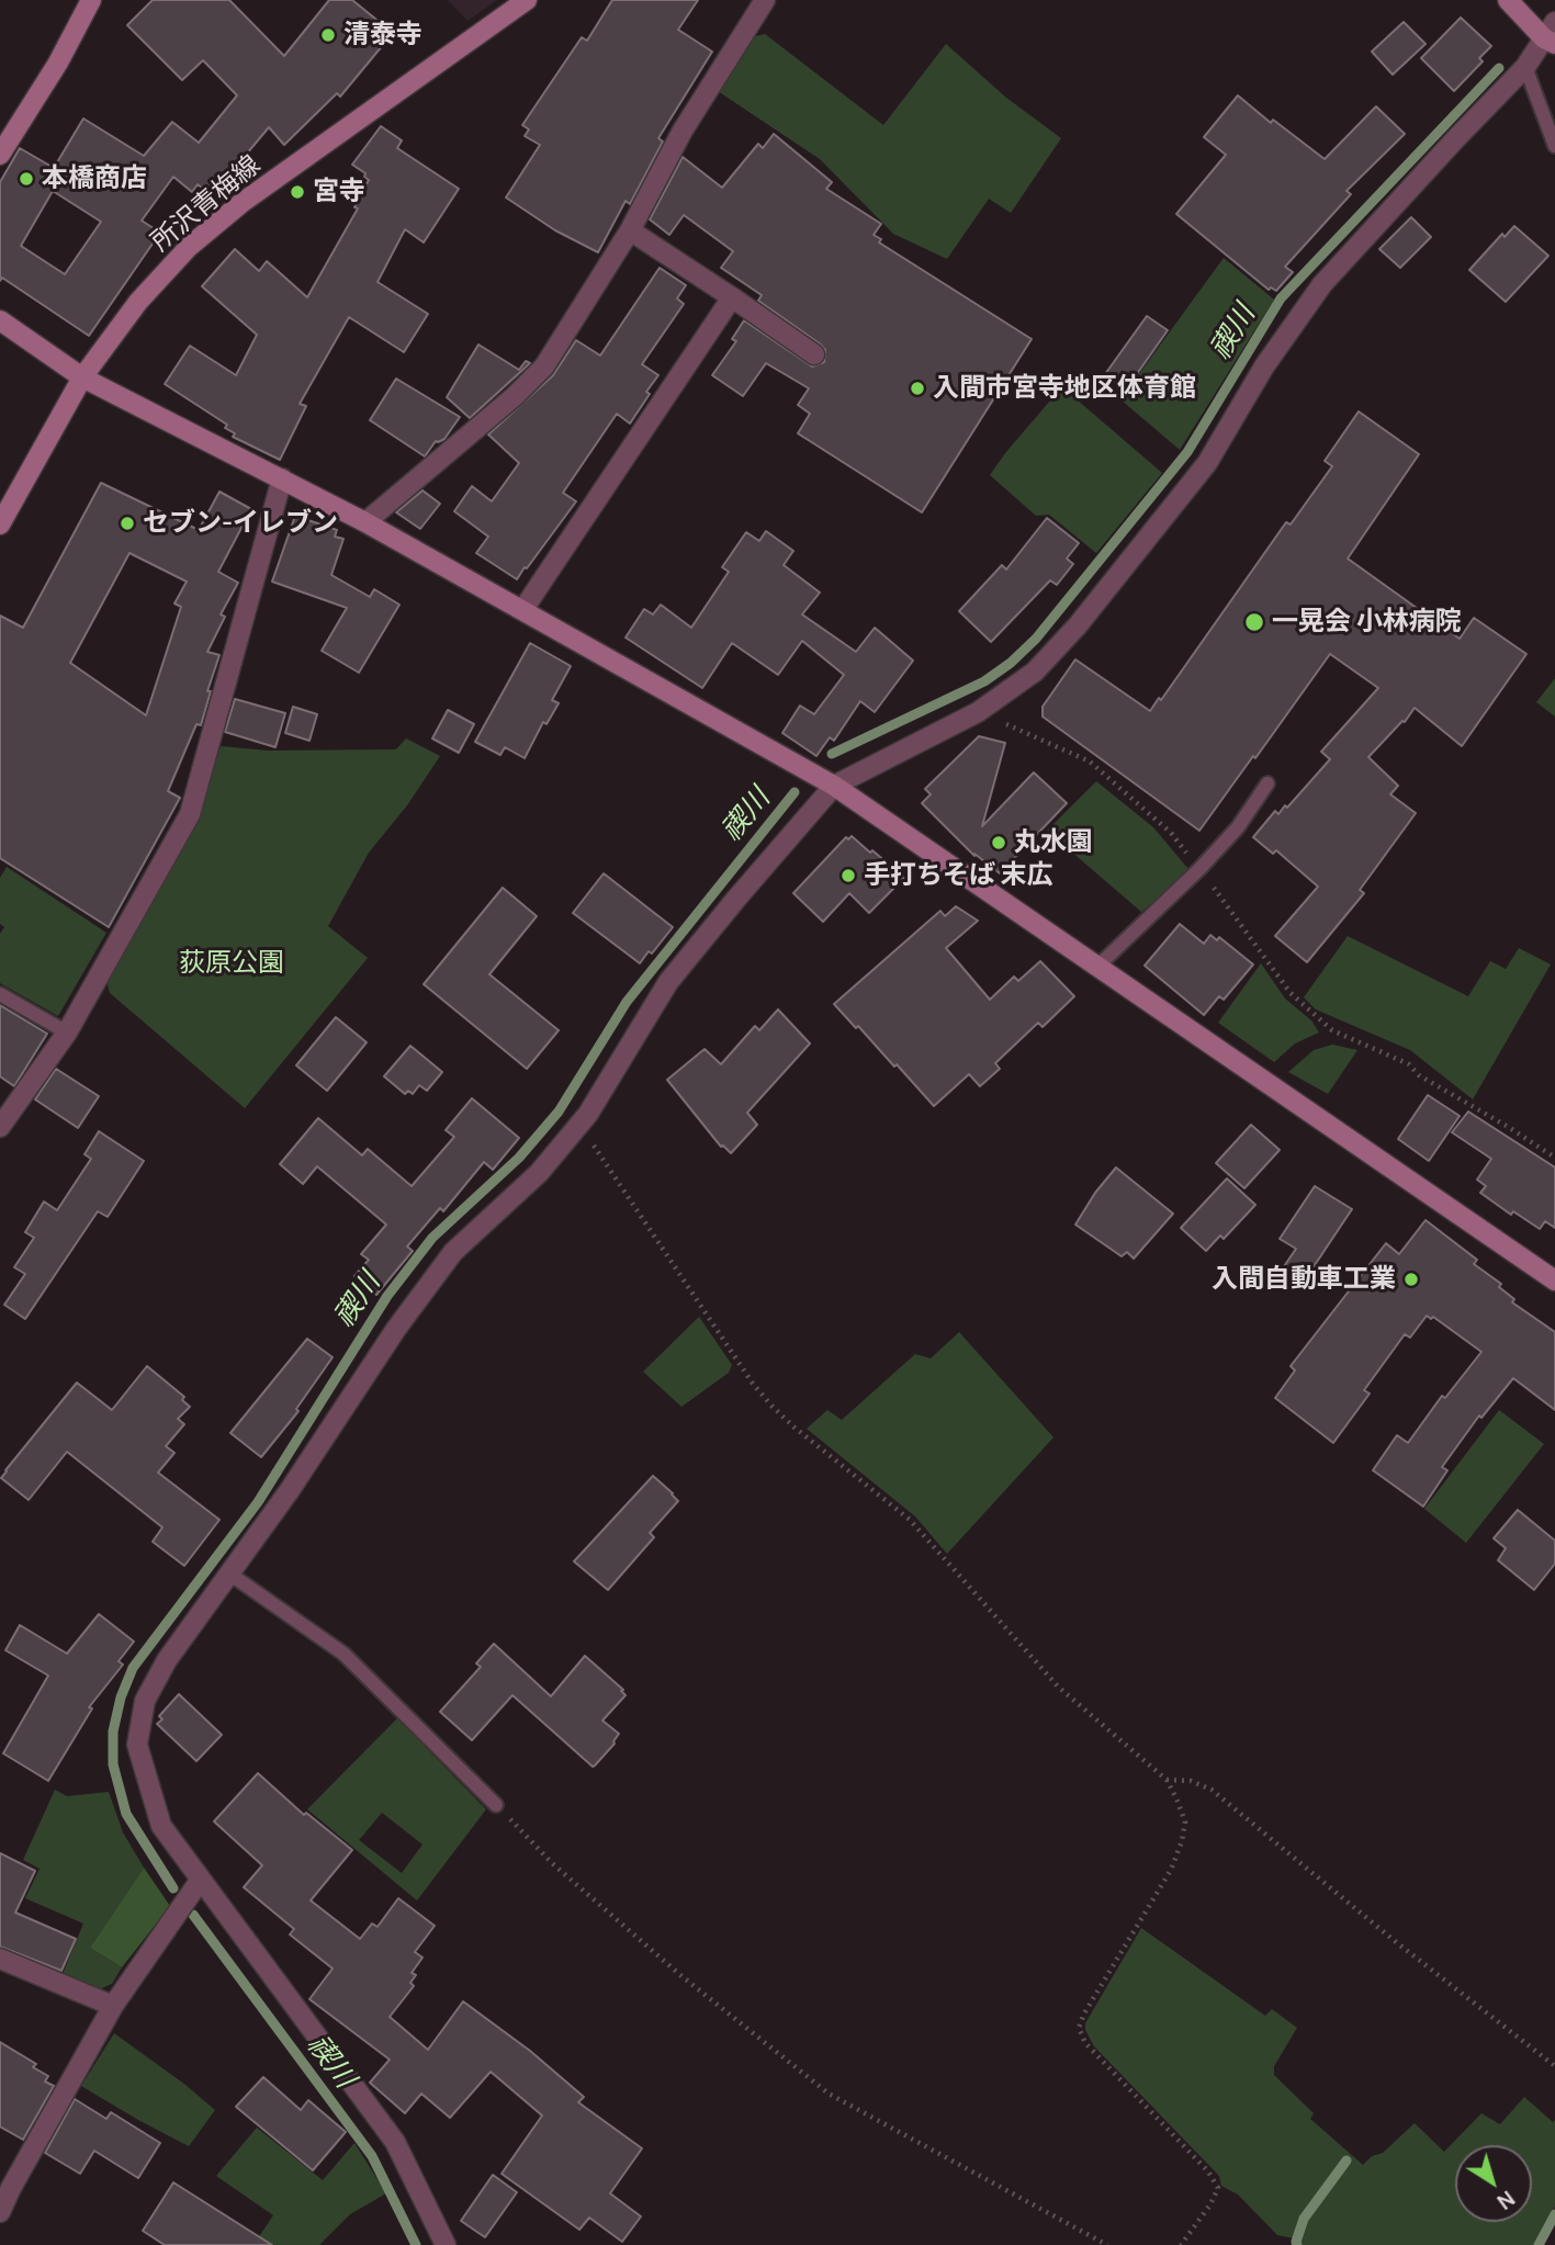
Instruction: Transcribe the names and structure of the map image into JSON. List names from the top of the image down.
{
  "streets": {
    "street": ["所沢青梅線"]
  },
  "water": ["禊川"],
  "parks": ["荻原公園"],
  "places": [
    "清泰寺",
    "本橋商店",
    "宮寺",
    "入間市宮寺地区体育館",
    "セブン-イレブン",
    "一晃会 小林病院",
    "丸水園",
    "手打ちそば 末広",
    "入間自動車工業"
  ],
  "north": "bottom right"
}
